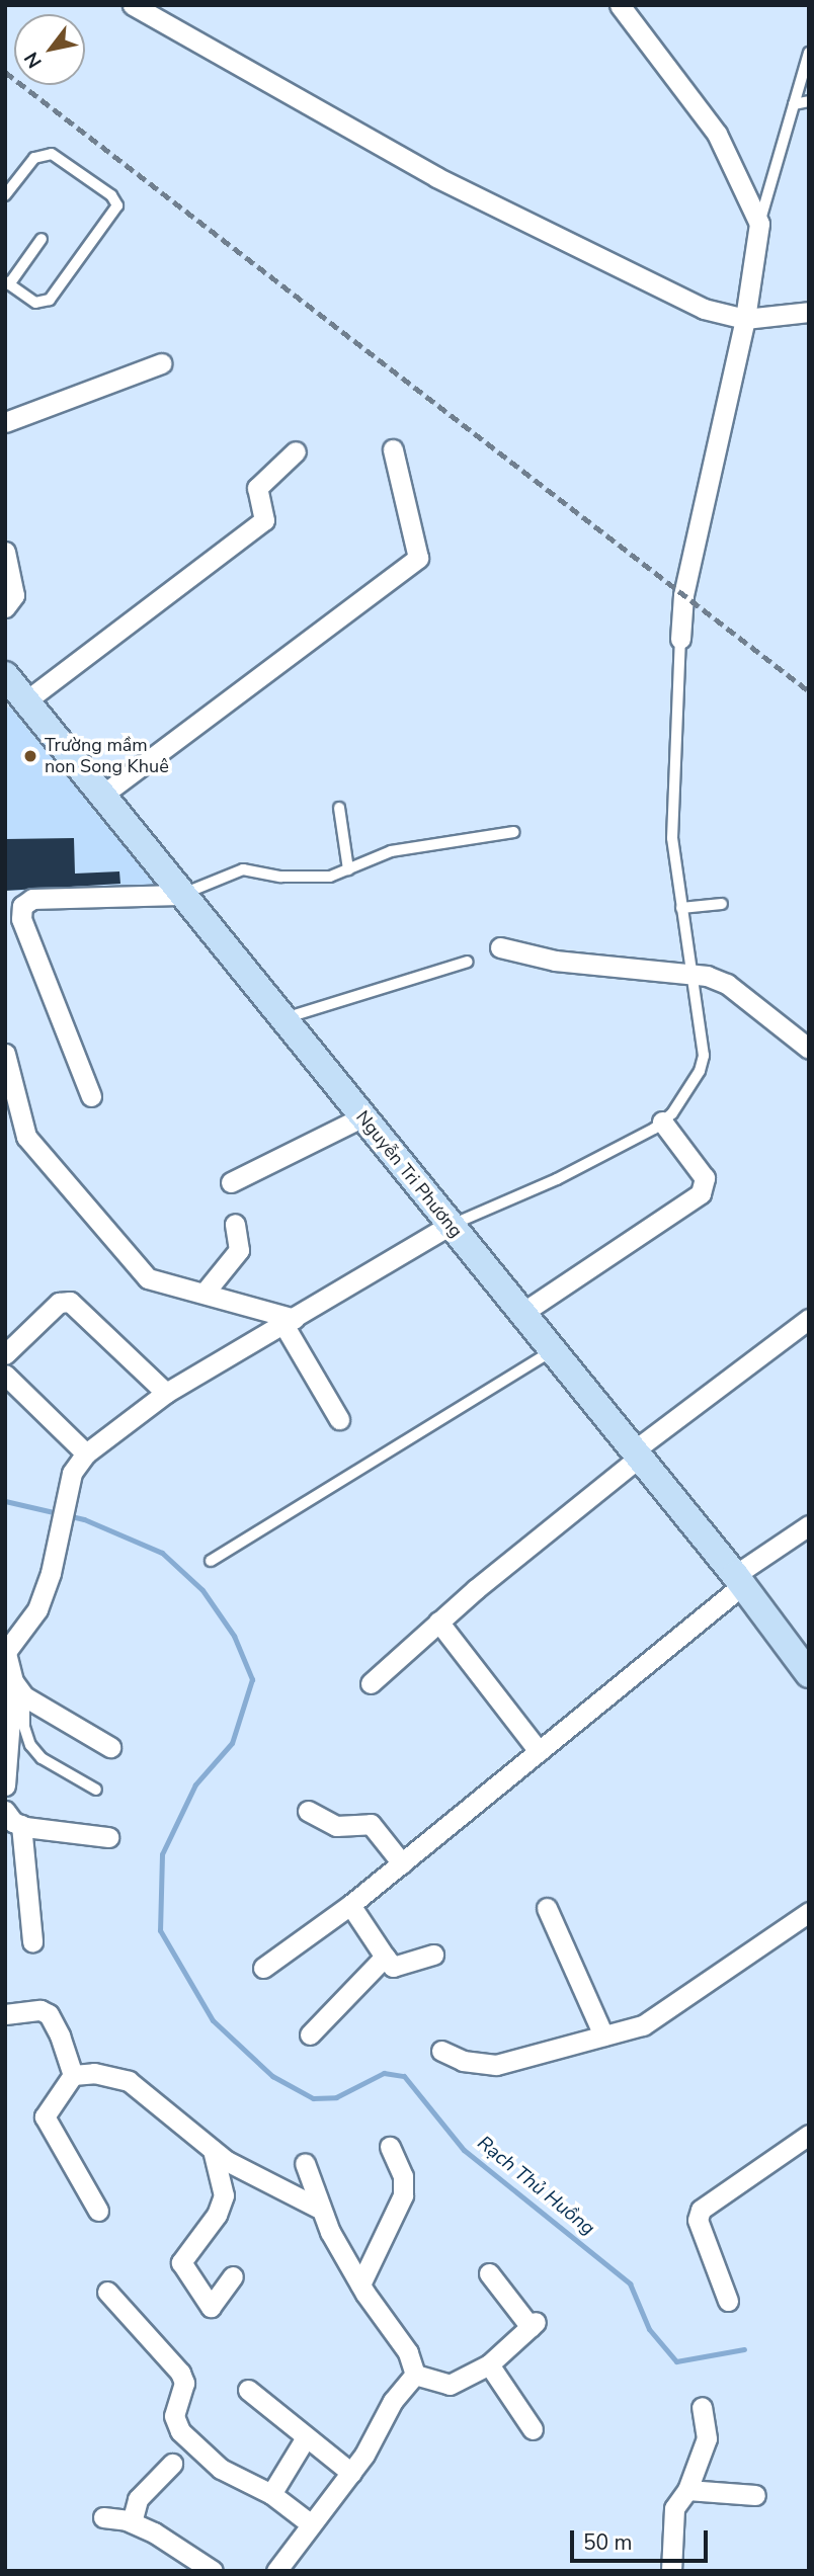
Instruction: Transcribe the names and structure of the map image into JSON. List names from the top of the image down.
{
  "streets": {
    "main road": ["Nguyễn Tri Phương"]
  },
  "water": ["Rạch Thủ Huồng"],
  "places": ["Trường mầm non Song Khuê"],
  "scale_bar": "50 m",
  "north": "bottom left"
}
